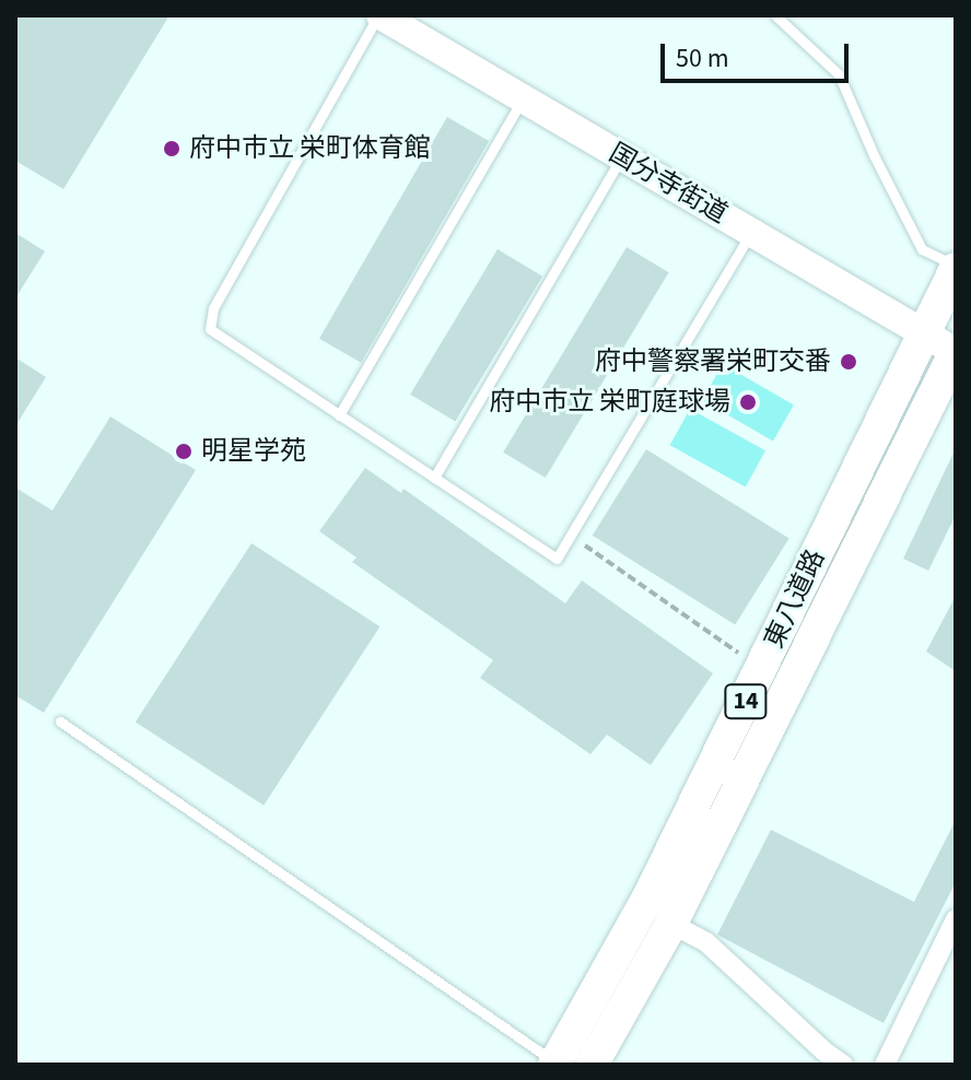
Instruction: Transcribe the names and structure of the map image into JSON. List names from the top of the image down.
{
  "streets": {
    "main road": ["国分寺街道", "東八道路", "14"]
  },
  "crossings": [
    ["国分寺街道", "東八道路"]
  ],
  "places": [
    "府中市立 栄町体育館",
    "府中警察署栄町交番",
    "府中市立 栄町庭球場",
    "明星学苑"
  ],
  "scale_bar": "50 m"
}
